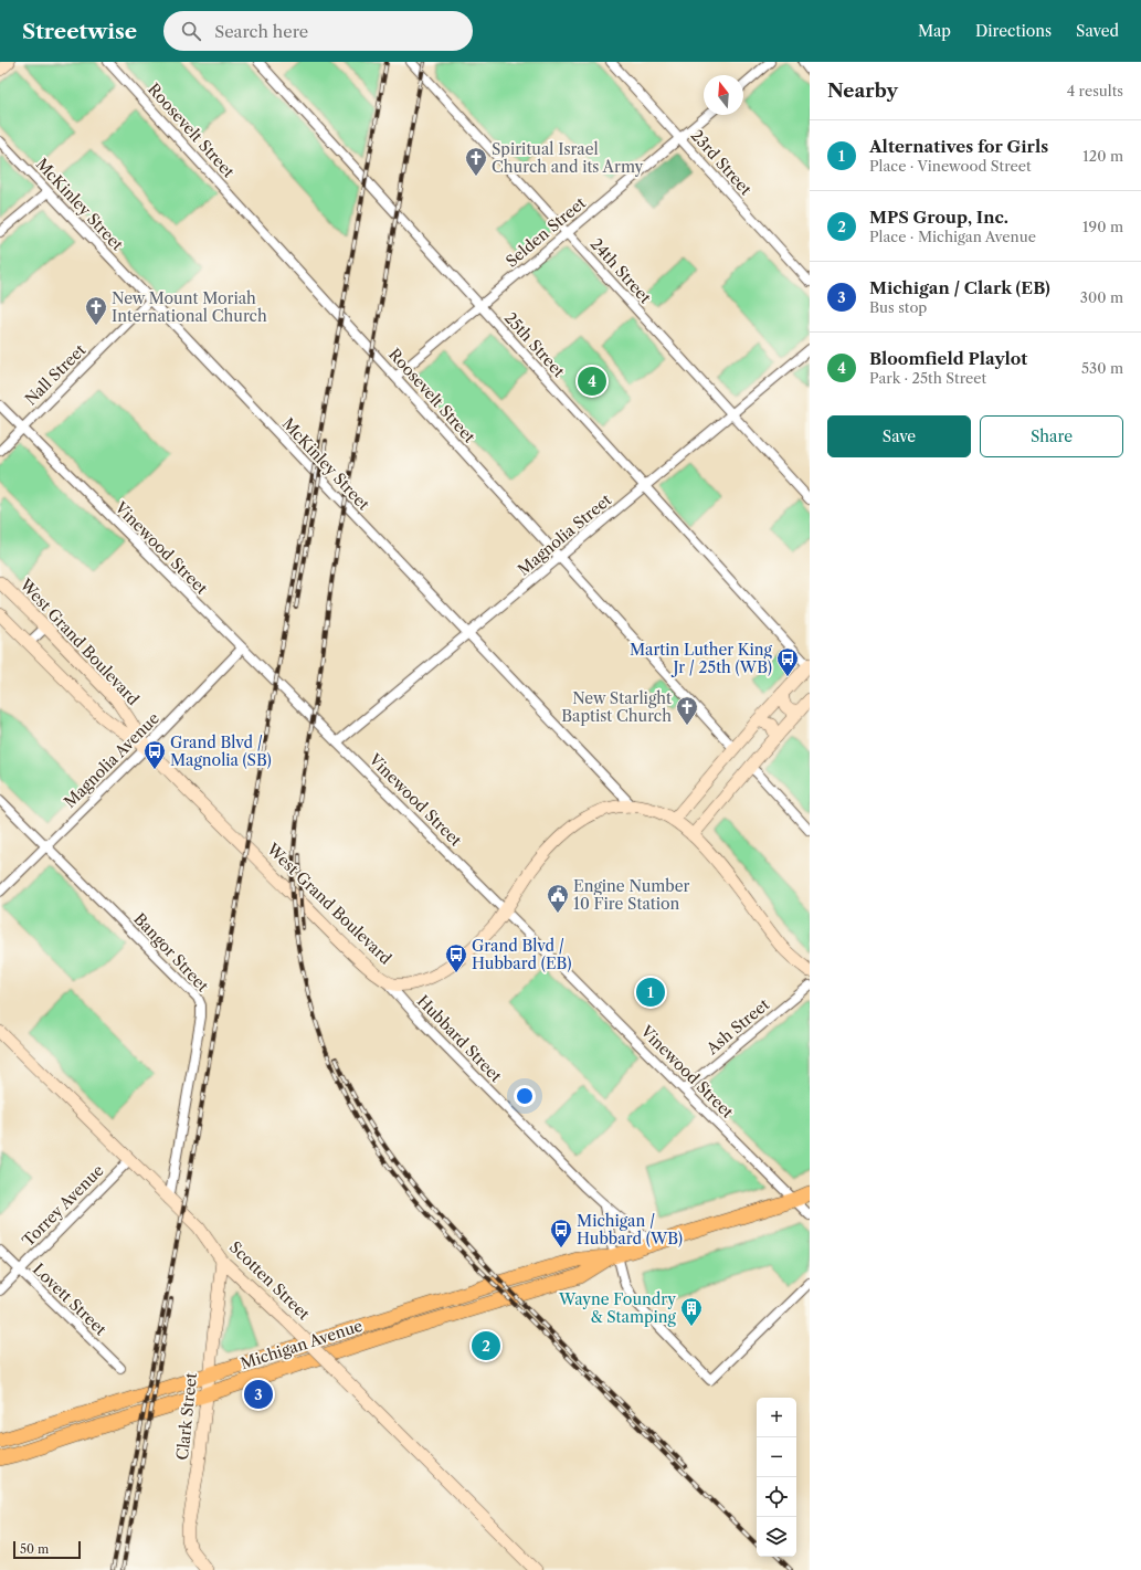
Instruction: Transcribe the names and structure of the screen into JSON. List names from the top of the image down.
{
  "streets": {
    "main road": [
      "West Grand Boulevard",
      "Scotten Street",
      "Michigan Avenue",
      "Clark Street"
    ],
    "street": [
      "Roosevelt Street",
      "23rd Street",
      "McKinley Street",
      "Selden Street",
      "24th Street",
      "25th Street",
      "Nall Street",
      "Magnolia Street",
      "Vinewood Street",
      "Magnolia Avenue",
      "Bangor Street",
      "Ash Street",
      "Hubbard Street",
      "Torrey Avenue",
      "Lovett Street"
    ]
  },
  "crossings": [
    ["Roosevelt Street", "Selden Street"],
    ["Roosevelt Street", "Magnolia Street"],
    ["23rd Street", "Selden Street"],
    ["McKinley Street", "Nall Street"],
    ["McKinley Street", "Magnolia Street"],
    ["McKinley Street", "West Grand Boulevard"],
    ["Selden Street", "24th Street"],
    ["Selden Street", "25th Street"],
    ["24th Street", "Magnolia Street"],
    ["25th Street", "Magnolia Street"],
    ["Nall Street", "Vinewood Street"],
    ["Magnolia Street", "Vinewood Street"],
    ["Vinewood Street", "West Grand Boulevard"],
    ["Vinewood Street", "Magnolia Avenue"],
    ["Vinewood Street", "Ash Street"],
    ["Vinewood Street", "Michigan Avenue"],
    ["West Grand Boulevard", "Magnolia Avenue"],
    ["West Grand Boulevard", "Hubbard Street"],
    ["Magnolia Avenue", "Bangor Street"],
    ["Bangor Street", "Scotten Street"],
    ["Hubbard Street", "Michigan Avenue"],
    ["Torrey Avenue", "Scotten Street"],
    ["Torrey Avenue", "Lovett Street"],
    ["Scotten Street", "Clark Street"],
    ["Michigan Avenue", "Clark Street"]
  ],
  "places": {
    "church": ["Spiritual Israel Church and its Army", "New Mount Moriah International Church", "New Starlight Baptist Church"],
    "bus stop": [
      "Martin Luther King Jr / 25th (WB)",
      "Grand Blvd / Magnolia (SB)",
      "Grand Blvd / Hubbard (EB)",
      "Michigan / Hubbard (WB)"
    ],
    "public building": ["Engine Number 10 Fire Station"],
    "building": ["Wayne Foundry & Stamping"]
  },
  "scale_bar": "50 m",
  "north": "top",
  "page": {
    "header": "Streetwise",
    "search": "Search here",
    "nav": ["Map", "Directions", "Saved"],
    "heading": ["Nearby", "4 results"],
    "list": [
      {
        "mark": "1",
        "name": "Alternatives for Girls",
        "note": "Place · Vinewood Street",
        "value": "120 m"
      },
      {
        "mark": "2",
        "name": "MPS Group, Inc.",
        "note": "Place · Michigan Avenue",
        "value": "190 m"
      },
      {
        "mark": "3",
        "name": "Michigan / Clark (EB)",
        "note": "Bus stop",
        "value": "300 m"
      },
      {
        "mark": "4",
        "name": "Bloomfield Playlot",
        "note": "Park · 25th Street",
        "value": "530 m"
      }
    ],
    "pins": [
      "4",
      "1",
      "2",
      "3"
    ],
    "buttons": ["Save", "Share"],
    "map_buttons": ["+", "−"],
    "scale": "50 m"
  }
}
